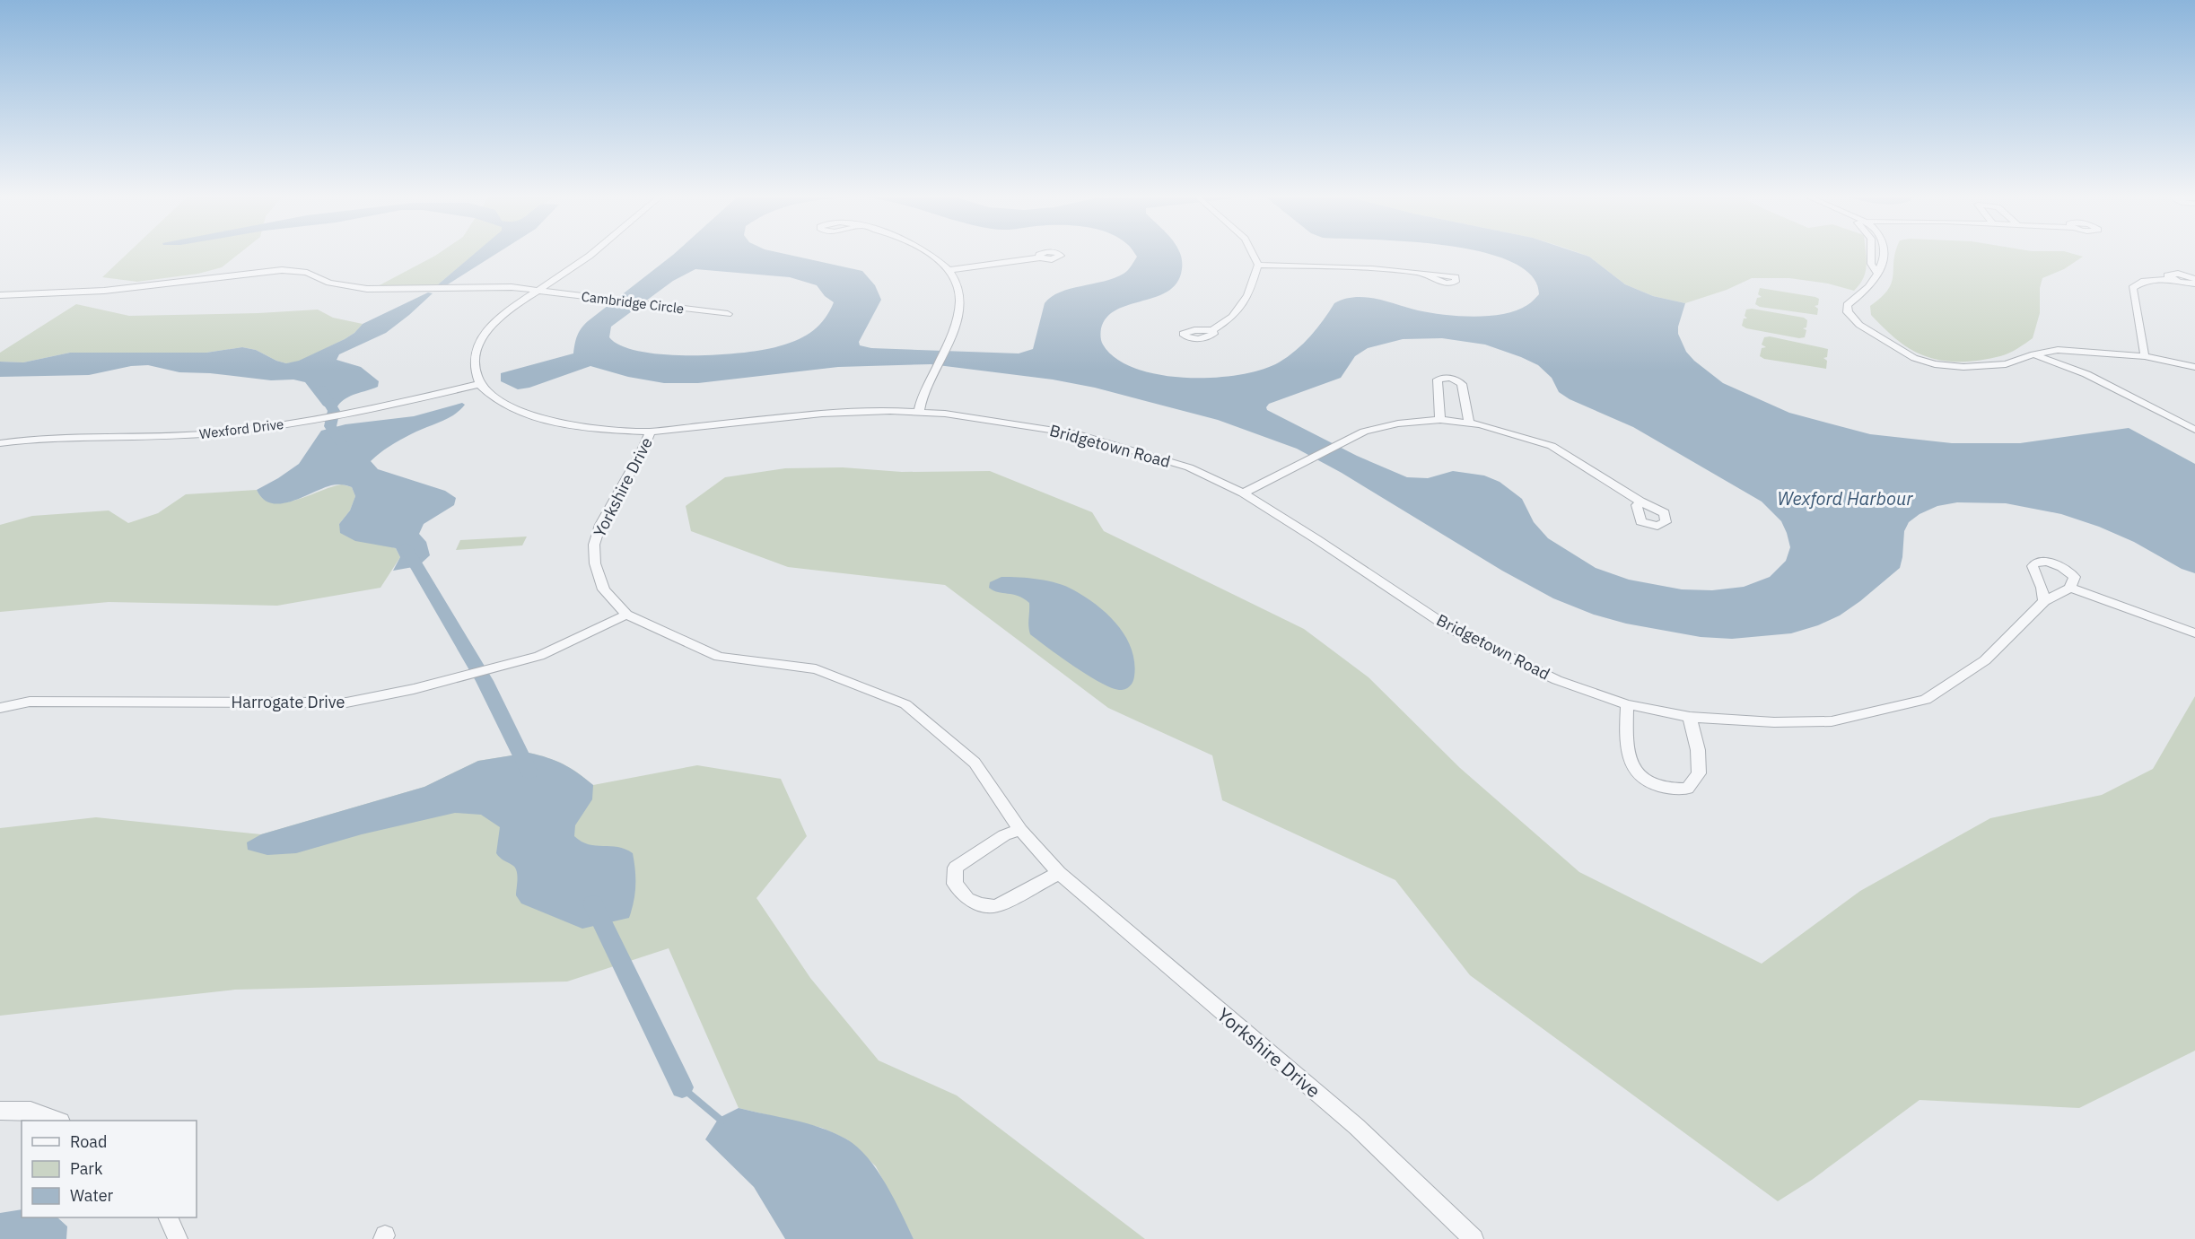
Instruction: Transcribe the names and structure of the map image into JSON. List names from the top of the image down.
{
  "streets": {
    "street": [
      "Cambridge Circle",
      "Wexford Drive",
      "Bridgetown Road",
      "Yorkshire Drive",
      "Harrogate Drive"
    ]
  },
  "crossings": [
    ["Wexford Drive", "Bridgetown Road"],
    ["Bridgetown Road", "Yorkshire Drive"],
    ["Yorkshire Drive", "Harrogate Drive"]
  ],
  "water": ["Wexford Harbour"],
  "legend": ["Road", "Park", "Water"]
}
